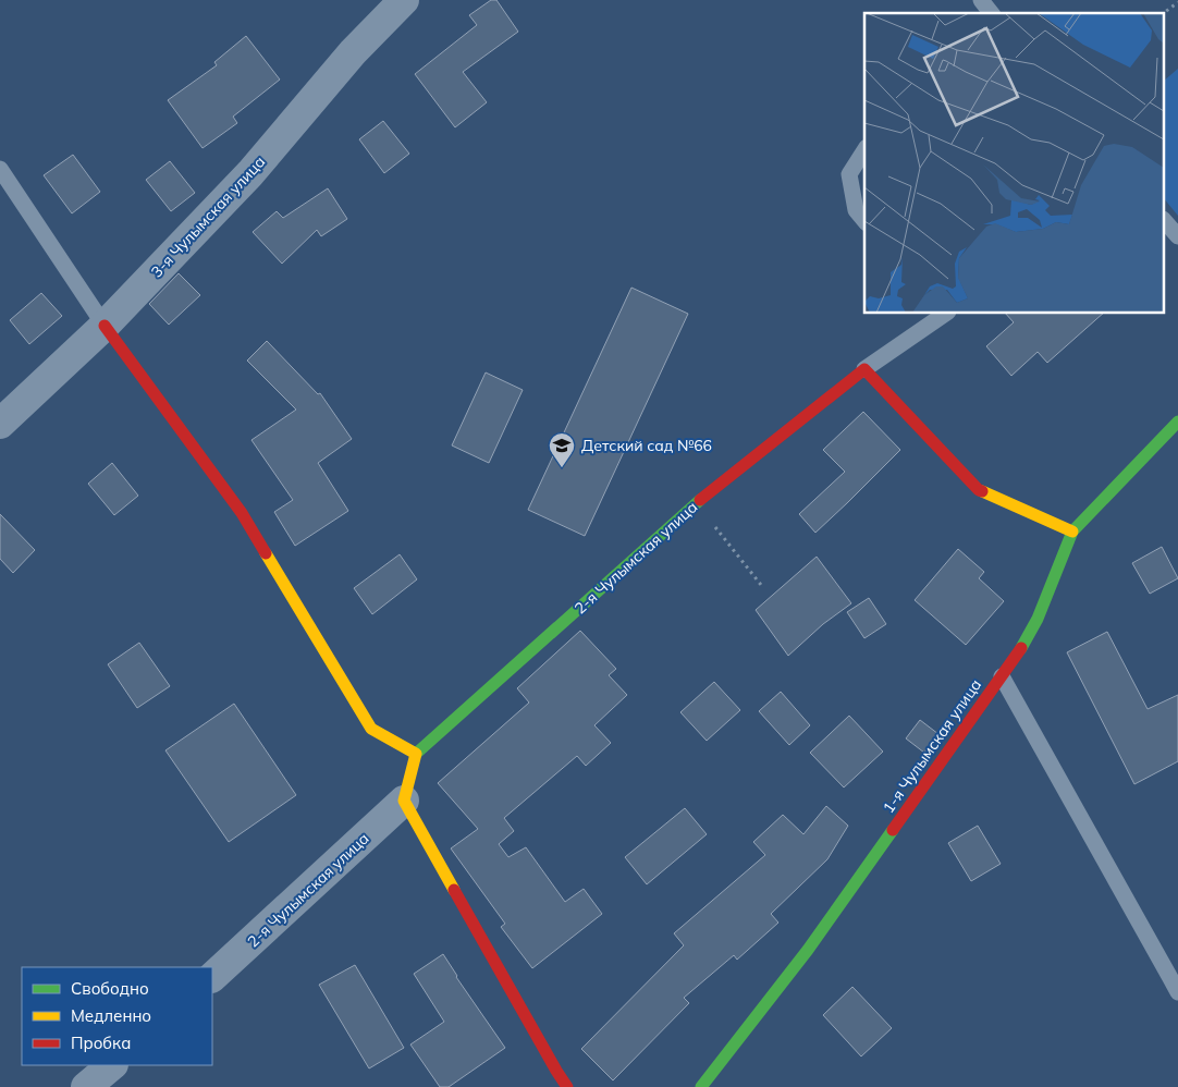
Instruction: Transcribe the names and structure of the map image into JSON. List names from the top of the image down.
{
  "streets": {
    "street": ["3-я Чулымская улица", "2-я Чулымская улица", "1-я Чулымская улица"]
  },
  "places": {
    "school or university": ["Детский сад №66"]
  },
  "legend": ["Свободно", "Медленно", "Пробка"]
}
